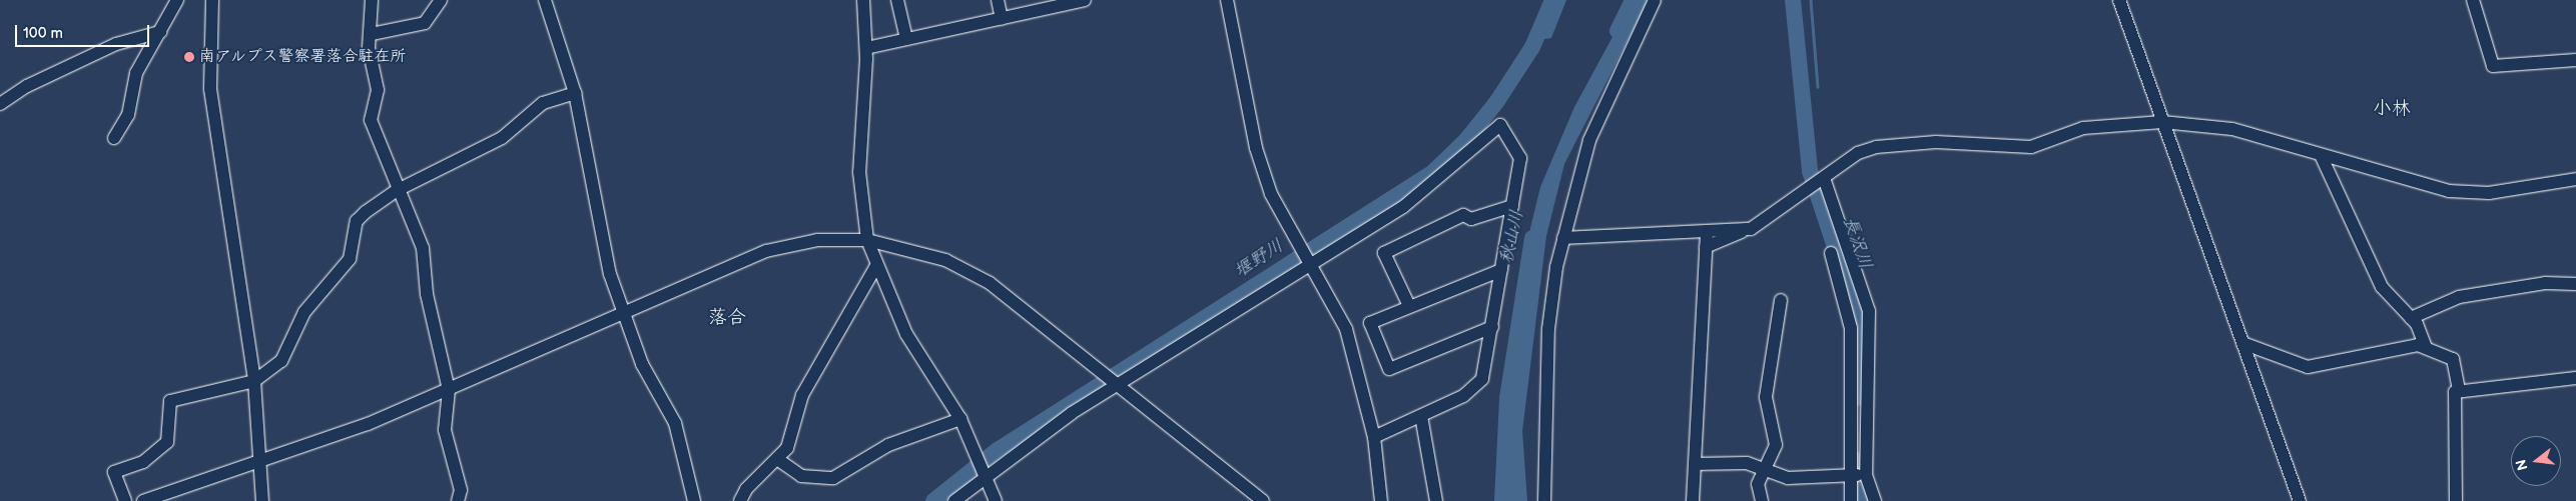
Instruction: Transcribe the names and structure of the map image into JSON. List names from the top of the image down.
{
  "districts": ["小林", "落合"],
  "water": ["秋山川", "長沢川", "堰野川"],
  "places": ["南アルプス警察署落合駐在所"],
  "scale_bar": "100 m",
  "north": "left"
}
